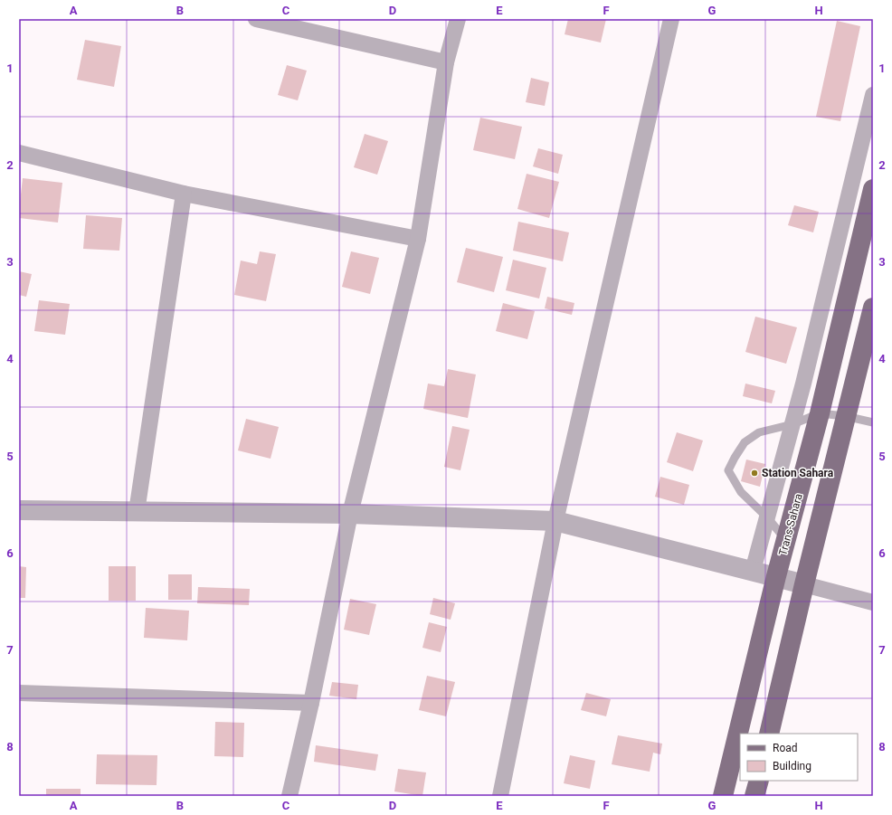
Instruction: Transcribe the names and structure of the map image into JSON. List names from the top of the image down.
{
  "streets": {
    "main road": ["Trans-Sahara"]
  },
  "places": ["Station Sahara"],
  "legend": ["Road", "Building"],
  "grid": {
    "columns": [
      "A",
      "B",
      "C",
      "D",
      "E",
      "F",
      "G",
      "H"
    ],
    "rows": [
      "1",
      "2",
      "3",
      "4",
      "5",
      "6",
      "7",
      "8"
    ]
  }
}
